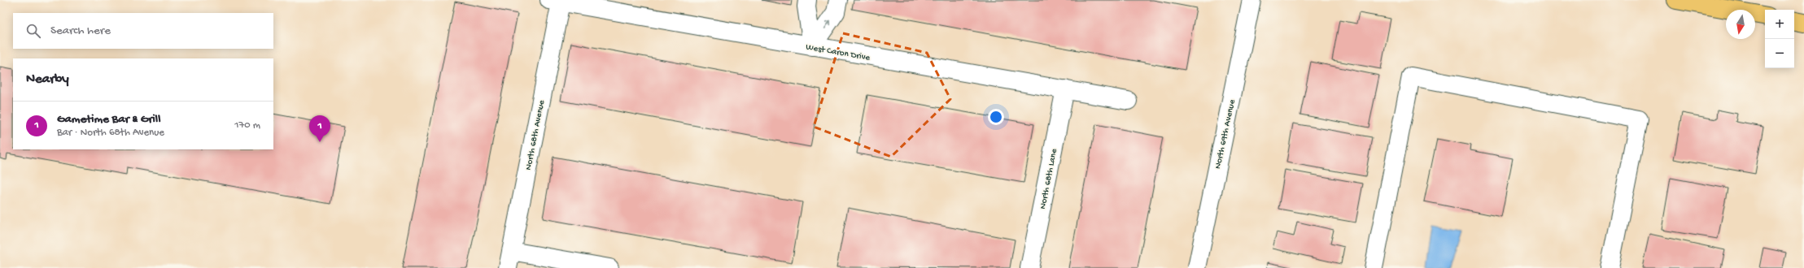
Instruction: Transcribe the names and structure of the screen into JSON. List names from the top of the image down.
{
  "streets": {
    "street": [
      "West Caron Drive",
      "North 69th Avenue",
      "North 68th Avenue",
      "North 68th Lane"
    ]
  },
  "crossings": [
    ["West Caron Drive", "North 68th Avenue"],
    ["West Caron Drive", "North 68th Lane"]
  ],
  "north": "bottom",
  "page": {
    "map_buttons": ["+", "−"],
    "search": "Search here",
    "heading": "Nearby",
    "list": [
      {
        "mark": "1",
        "name": "Gametime Bar & Grill",
        "note": "Bar · North 68th Avenue",
        "value": "170 m"
      }
    ],
    "pins": "1"
  }
}
